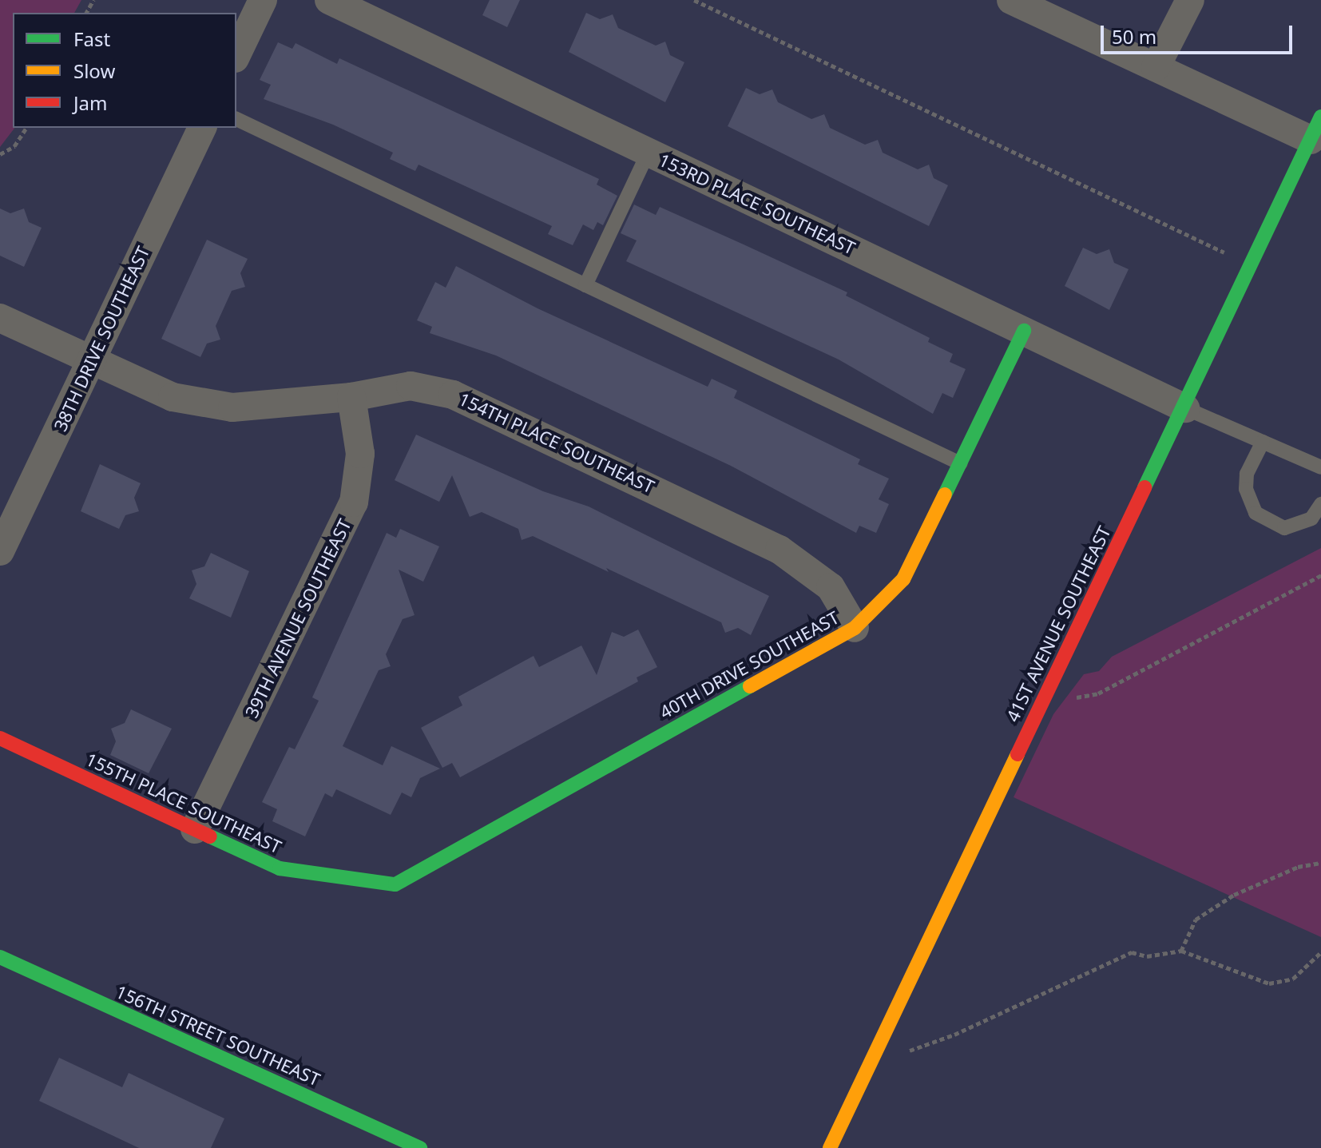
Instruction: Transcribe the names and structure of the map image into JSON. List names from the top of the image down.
{
  "streets": {
    "street": [
      "153RD PLACE SOUTHEAST",
      "38TH DRIVE SOUTHEAST",
      "154TH PLACE SOUTHEAST",
      "39TH AVENUE SOUTHEAST",
      "41ST AVENUE SOUTHEAST",
      "40TH DRIVE SOUTHEAST",
      "155TH PLACE SOUTHEAST",
      "156TH STREET SOUTHEAST"
    ]
  },
  "crossings": [
    ["153RD PLACE SOUTHEAST", "41ST AVENUE SOUTHEAST"],
    ["153RD PLACE SOUTHEAST", "40TH DRIVE SOUTHEAST"],
    ["38TH DRIVE SOUTHEAST", "154TH PLACE SOUTHEAST"],
    ["154TH PLACE SOUTHEAST", "39TH AVENUE SOUTHEAST"],
    ["154TH PLACE SOUTHEAST", "40TH DRIVE SOUTHEAST"],
    ["39TH AVENUE SOUTHEAST", "155TH PLACE SOUTHEAST"],
    ["40TH DRIVE SOUTHEAST", "155TH PLACE SOUTHEAST"]
  ],
  "legend": ["Fast", "Slow", "Jam"],
  "scale_bar": "50 m"
}
